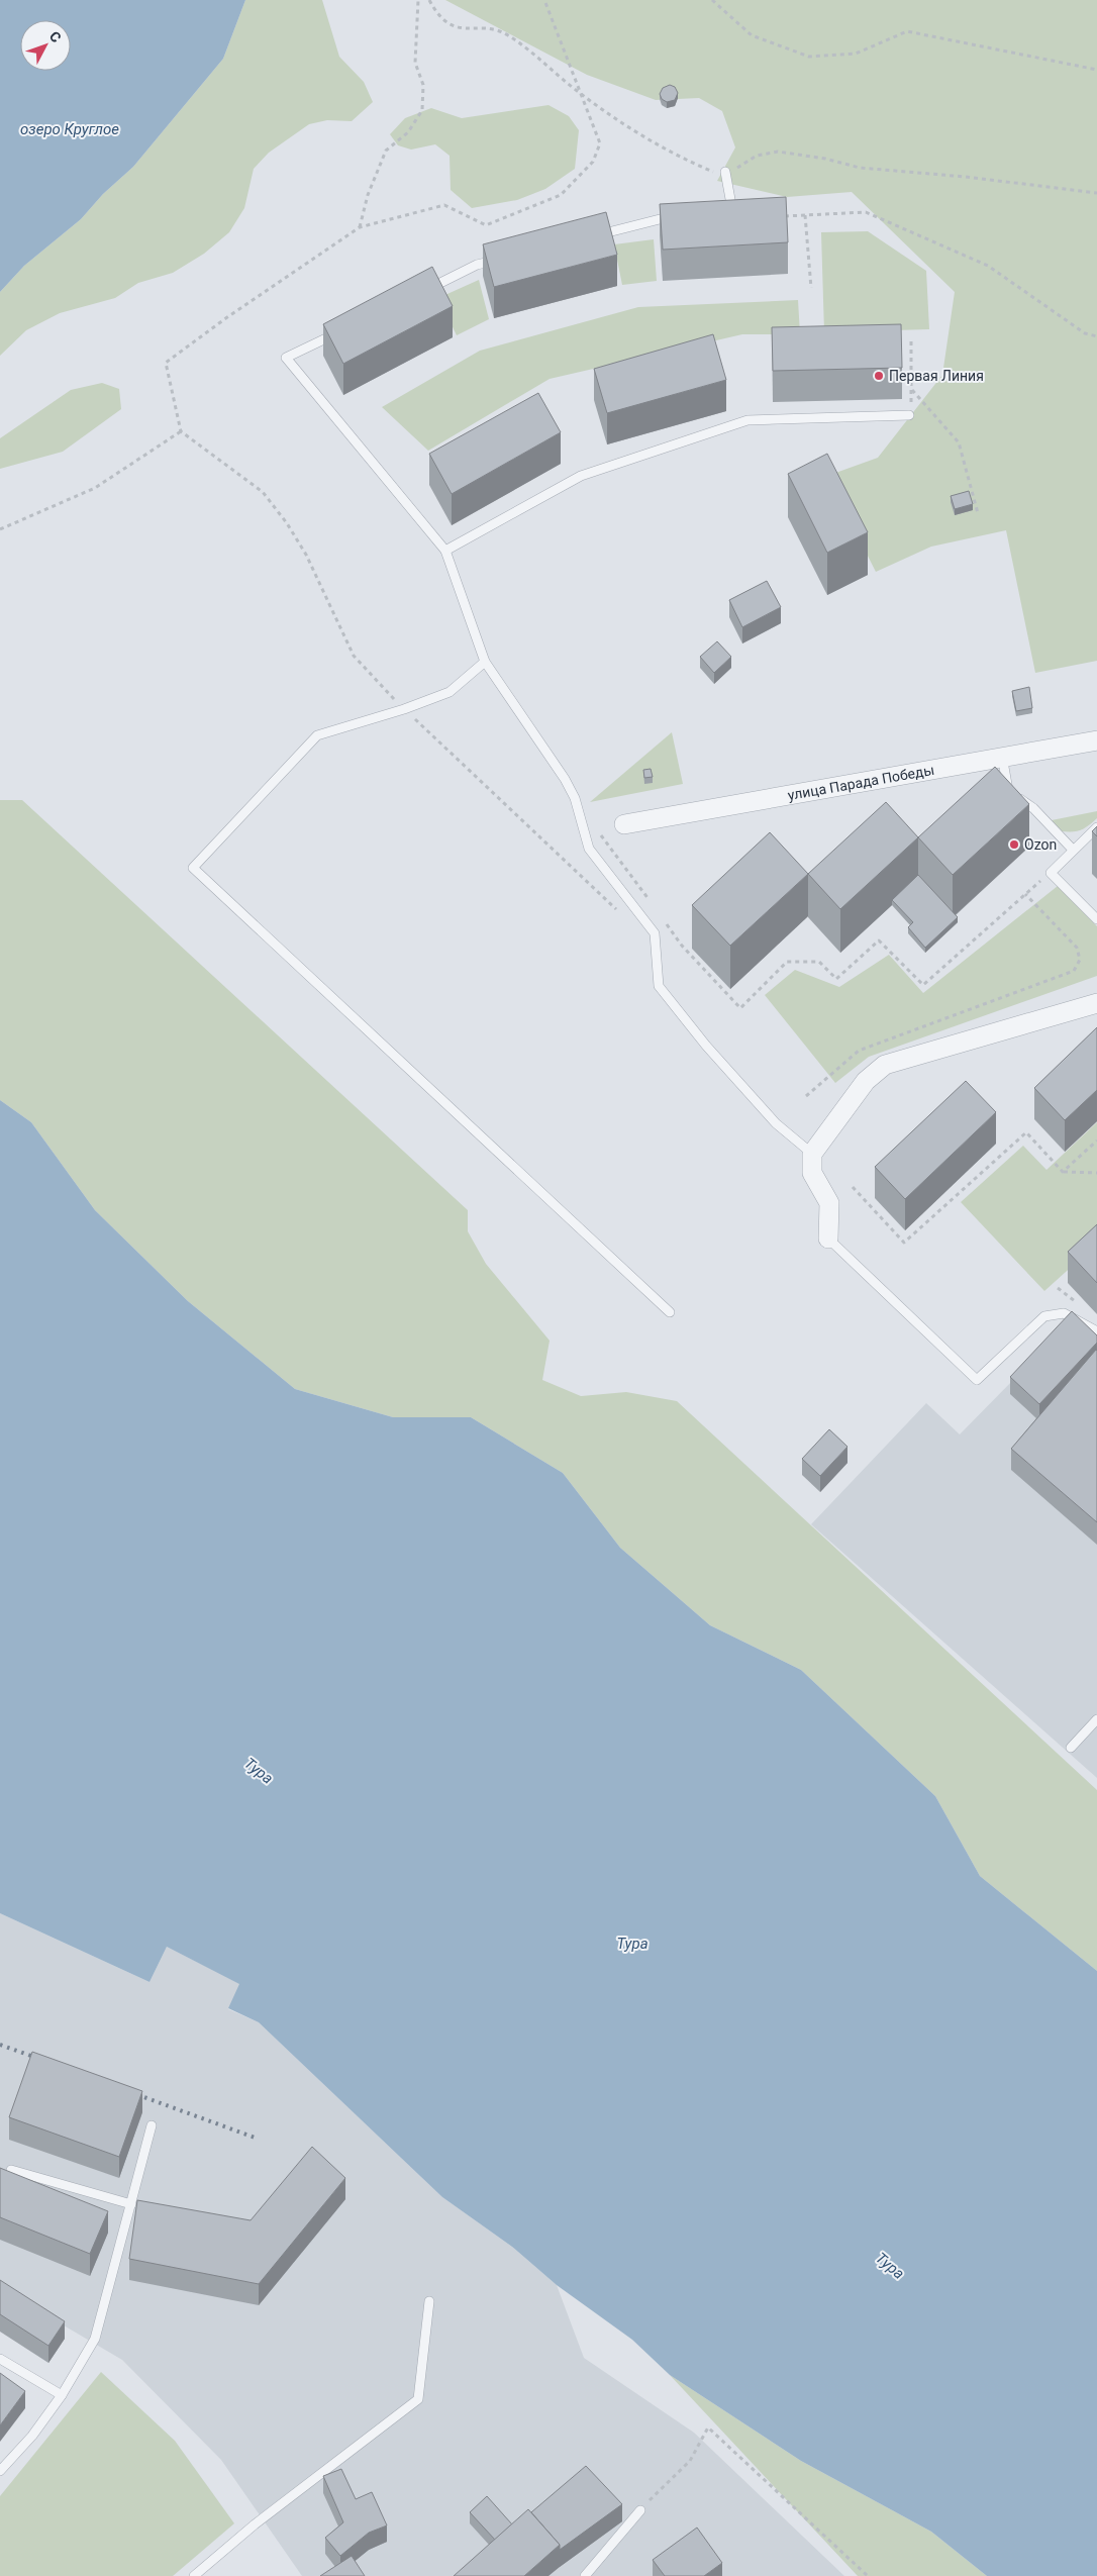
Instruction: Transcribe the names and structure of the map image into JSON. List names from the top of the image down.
{
  "streets": {
    "street": ["улица Парада Победы"]
  },
  "water": ["озеро Круглое", "Тура"],
  "places": ["Первая Линия", "Ozon"],
  "north": "top right"
}
